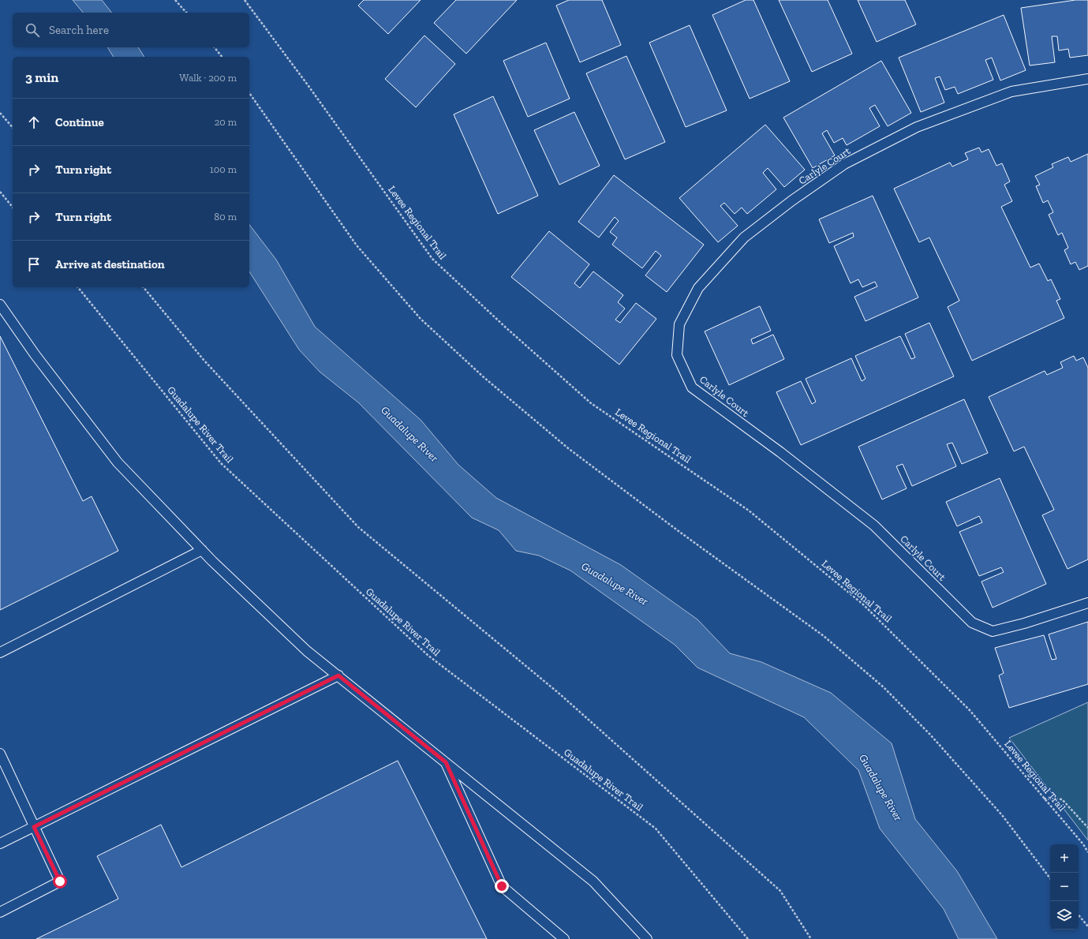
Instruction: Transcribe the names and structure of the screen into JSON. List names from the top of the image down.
{
  "streets": {
    "lane": ["Carlyle Court"],
    "path": ["Levee Regional Trail", "Guadalupe River Trail"]
  },
  "water": ["Guadalupe River"],
  "page": {
    "search": "Search here",
    "heading": ["3 min", "Walk · 200 m"],
    "list": [
      ["Continue", "20 m"],
      ["Turn right", "100 m"],
      ["Turn right", "80 m"],
      "Arrive at destination"
    ],
    "map_buttons": ["+", "−"]
  }
}
